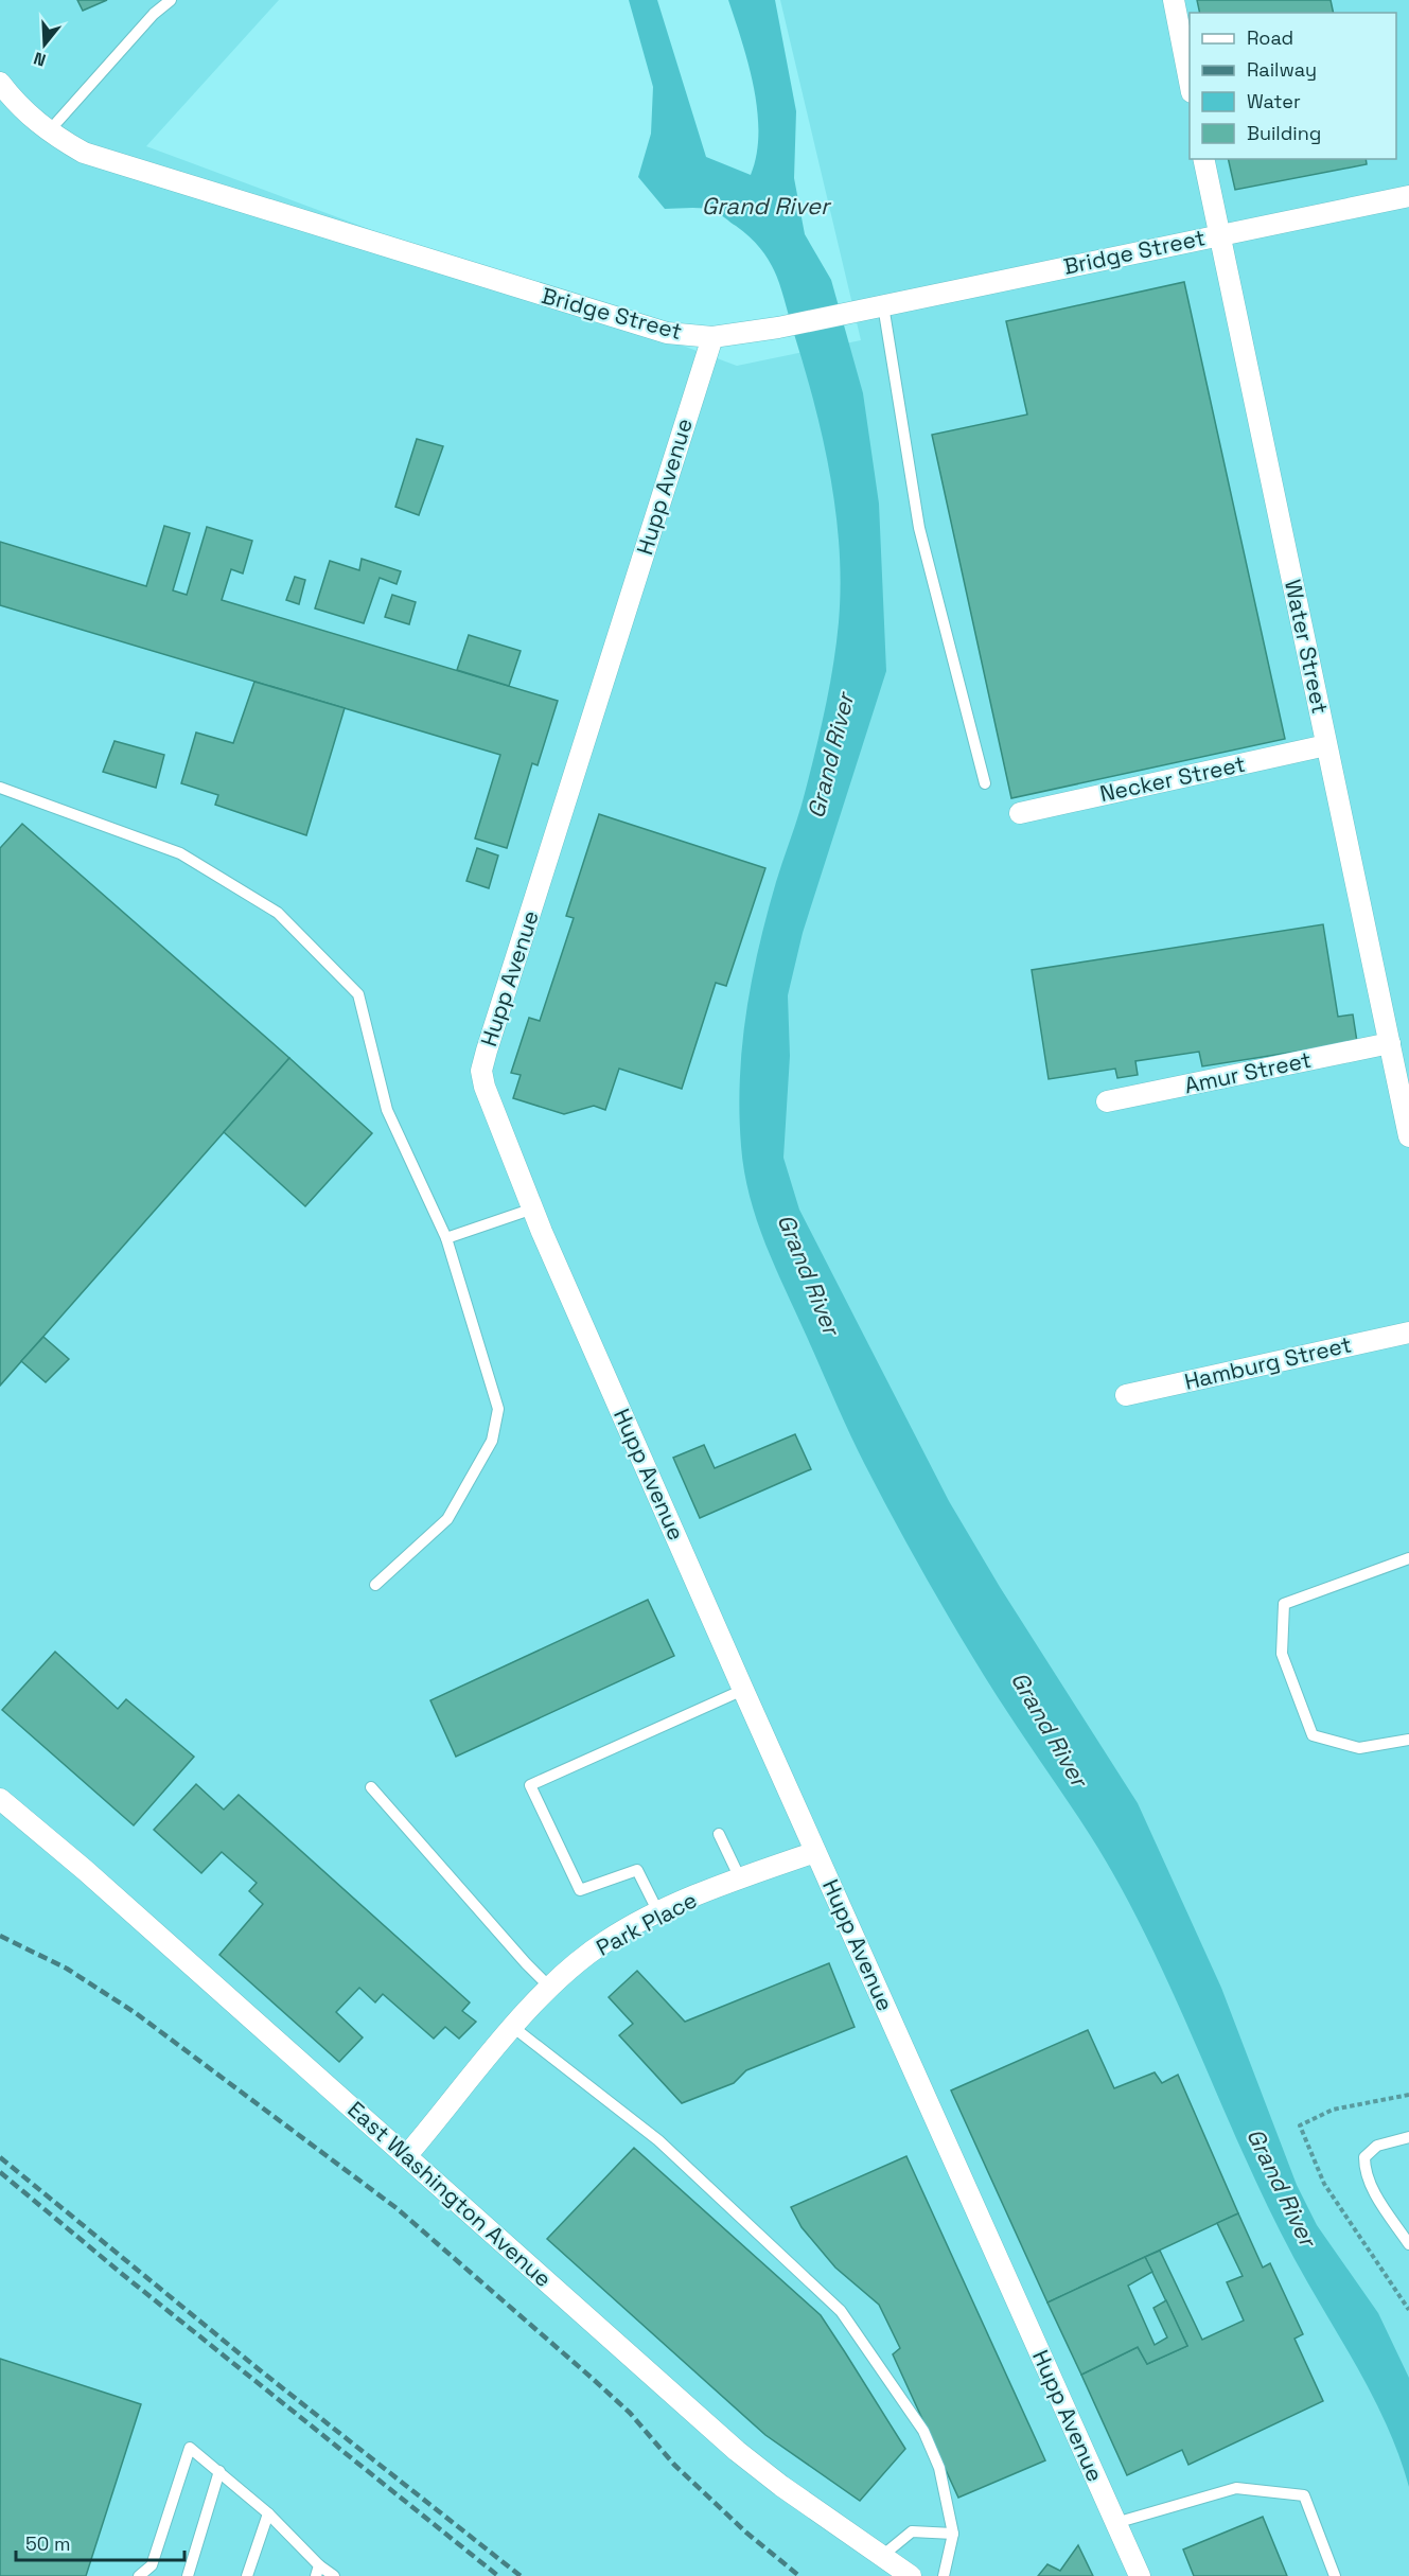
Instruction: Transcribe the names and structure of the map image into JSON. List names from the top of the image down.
{
  "streets": {
    "street": [
      "Bridge Street",
      "Hupp Avenue",
      "Water Street",
      "Necker Street",
      "Amur Street",
      "Hamburg Street",
      "Park Place",
      "East Washington Avenue"
    ]
  },
  "crossings": [
    ["Bridge Street", "Hupp Avenue"],
    ["Bridge Street", "Water Street"],
    ["Hupp Avenue", "Park Place"],
    ["Water Street", "Necker Street"],
    ["Water Street", "Amur Street"],
    ["Park Place", "East Washington Avenue"]
  ],
  "water": ["Grand River"],
  "legend": [
    "Road",
    "Railway",
    "Water",
    "Building"
  ],
  "scale_bar": "50 m",
  "north": "bottom"
}
